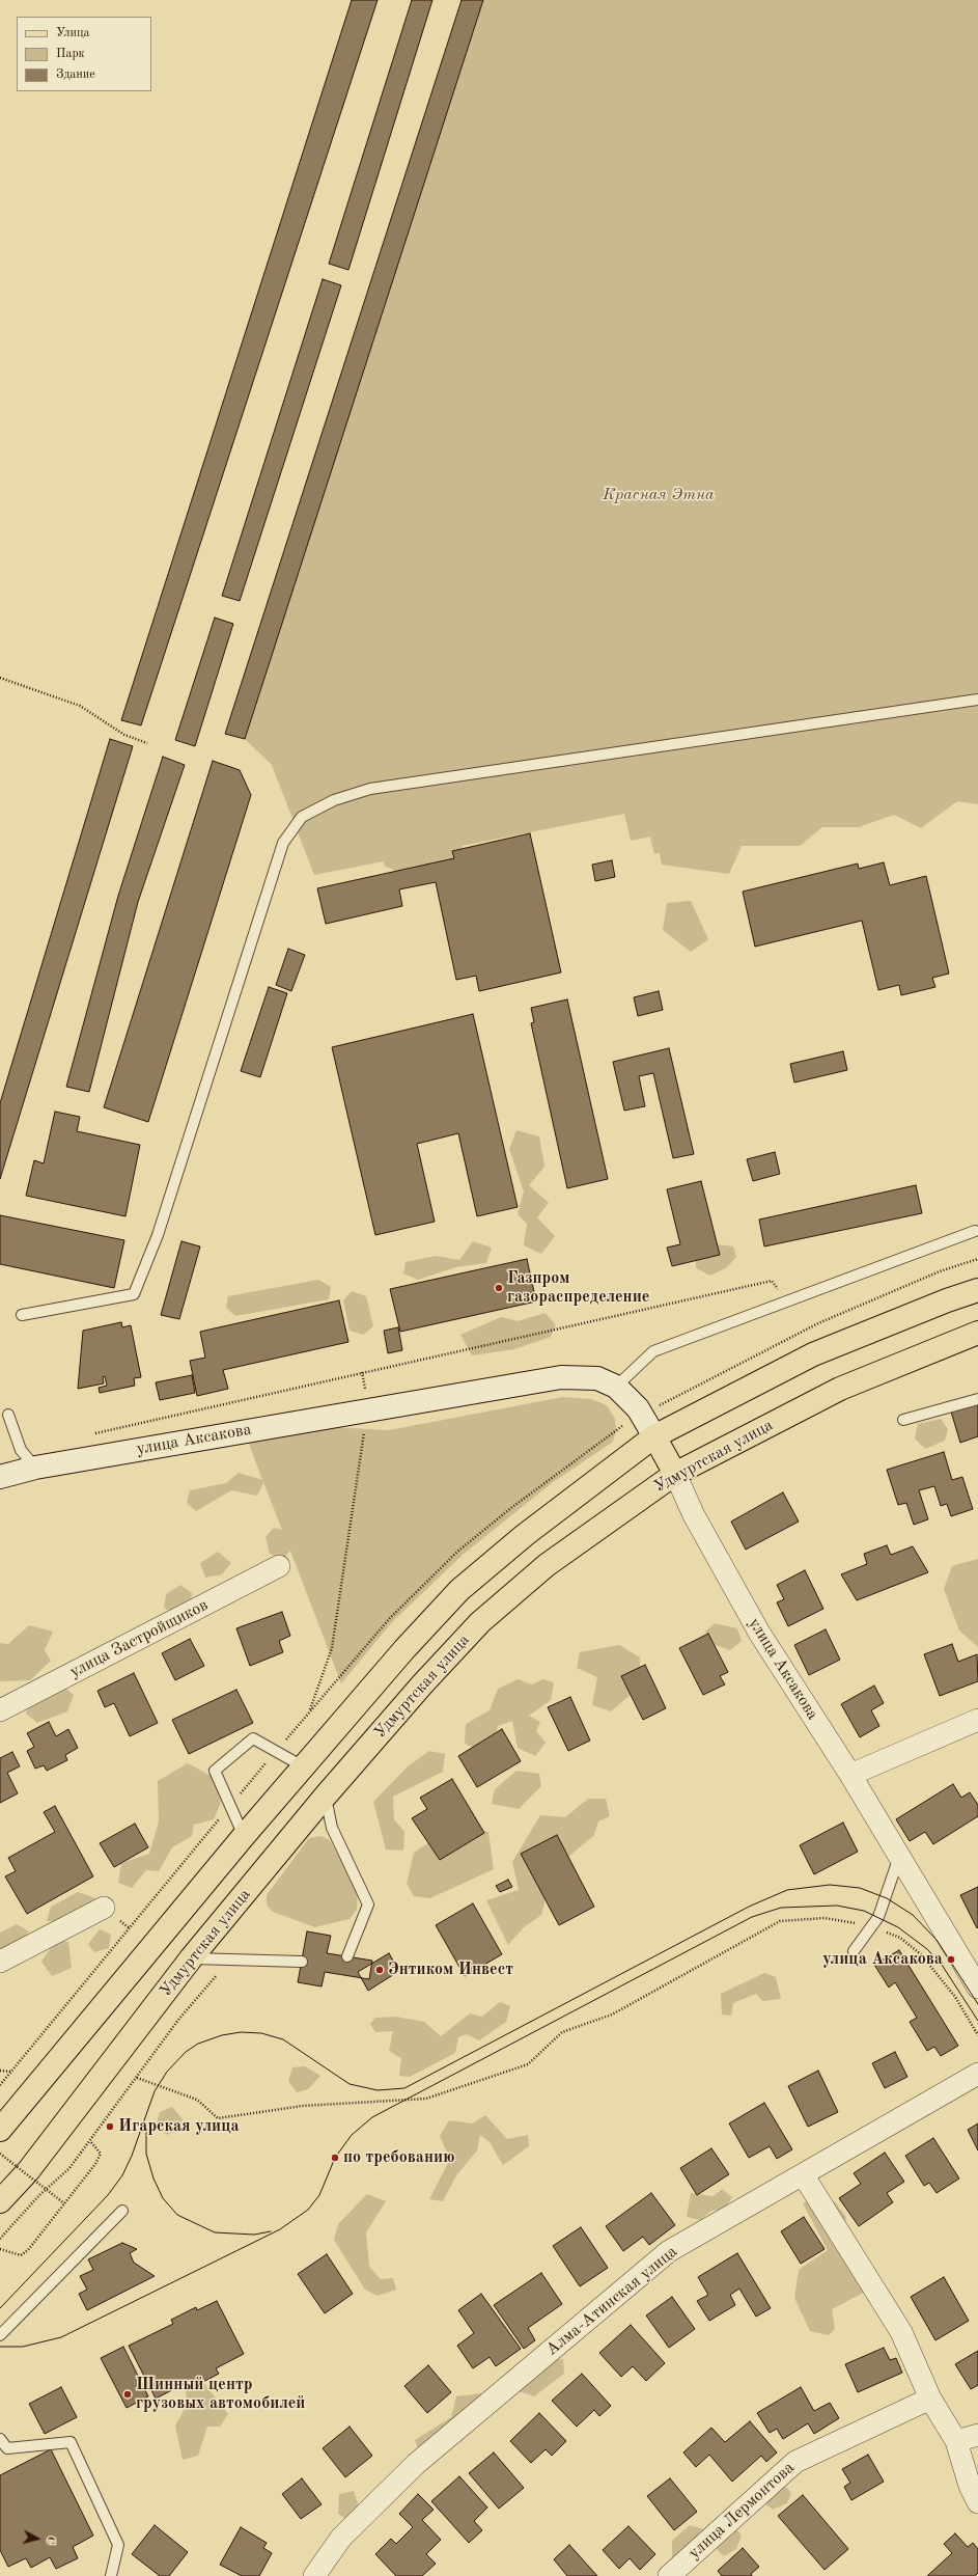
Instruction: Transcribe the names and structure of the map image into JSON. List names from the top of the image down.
{
  "streets": {
    "main road": ["Удмуртская улица"],
    "street": [
      "улица Аксакова",
      "улица Застройщиков",
      "Алма-Атинская улица",
      "улица Лермонтова"
    ]
  },
  "crossings": [
    ["улица Аксакова", "Удмуртская улица"]
  ],
  "parks": ["Красная Этна"],
  "places": [
    "Газпром газораспределение",
    "улица Аксакова",
    "Энтиком Инвест",
    "Игарская улица",
    "по требованию",
    "Шинный центр грузовых автомобилей"
  ],
  "legend": ["Улица", "Парк", "Здание"],
  "north": "right"
}
